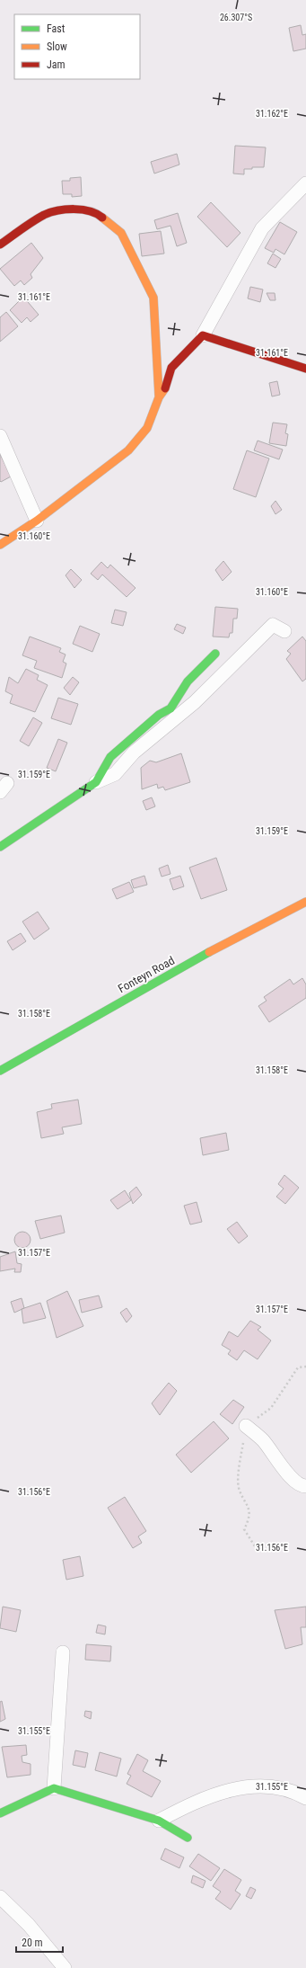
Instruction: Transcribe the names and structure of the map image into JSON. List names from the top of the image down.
{
  "streets": {
    "street": ["Fonteyn Road"]
  },
  "legend": ["Fast", "Slow", "Jam"],
  "scale_bar": "20 m",
  "coordinates": [
    "26.307°S",
    "31.162°E",
    "31.161°E",
    "31.160°E",
    "31.159°E",
    "31.158°E",
    "31.157°E",
    "31.156°E",
    "31.155°E"
  ]
}
